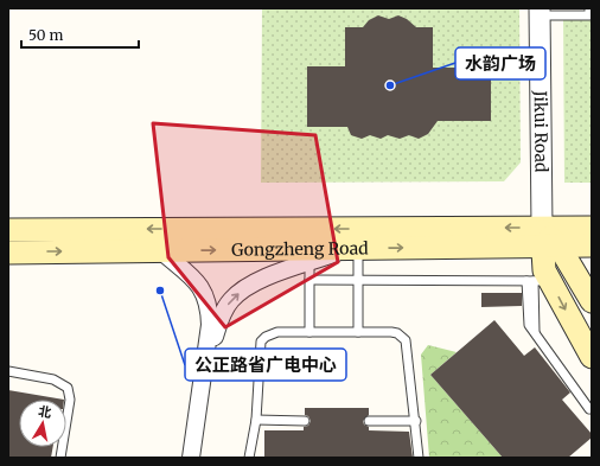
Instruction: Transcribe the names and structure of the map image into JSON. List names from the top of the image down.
{
  "streets": {
    "main road": ["Gongzheng Road"],
    "street": ["Jikui Road"]
  },
  "crossings": [
    ["Jikui Road", "Gongzheng Road"]
  ],
  "places": ["水韵广场", "公正路省广电中心"],
  "scale_bar": "50 m",
  "north": "top"
}
